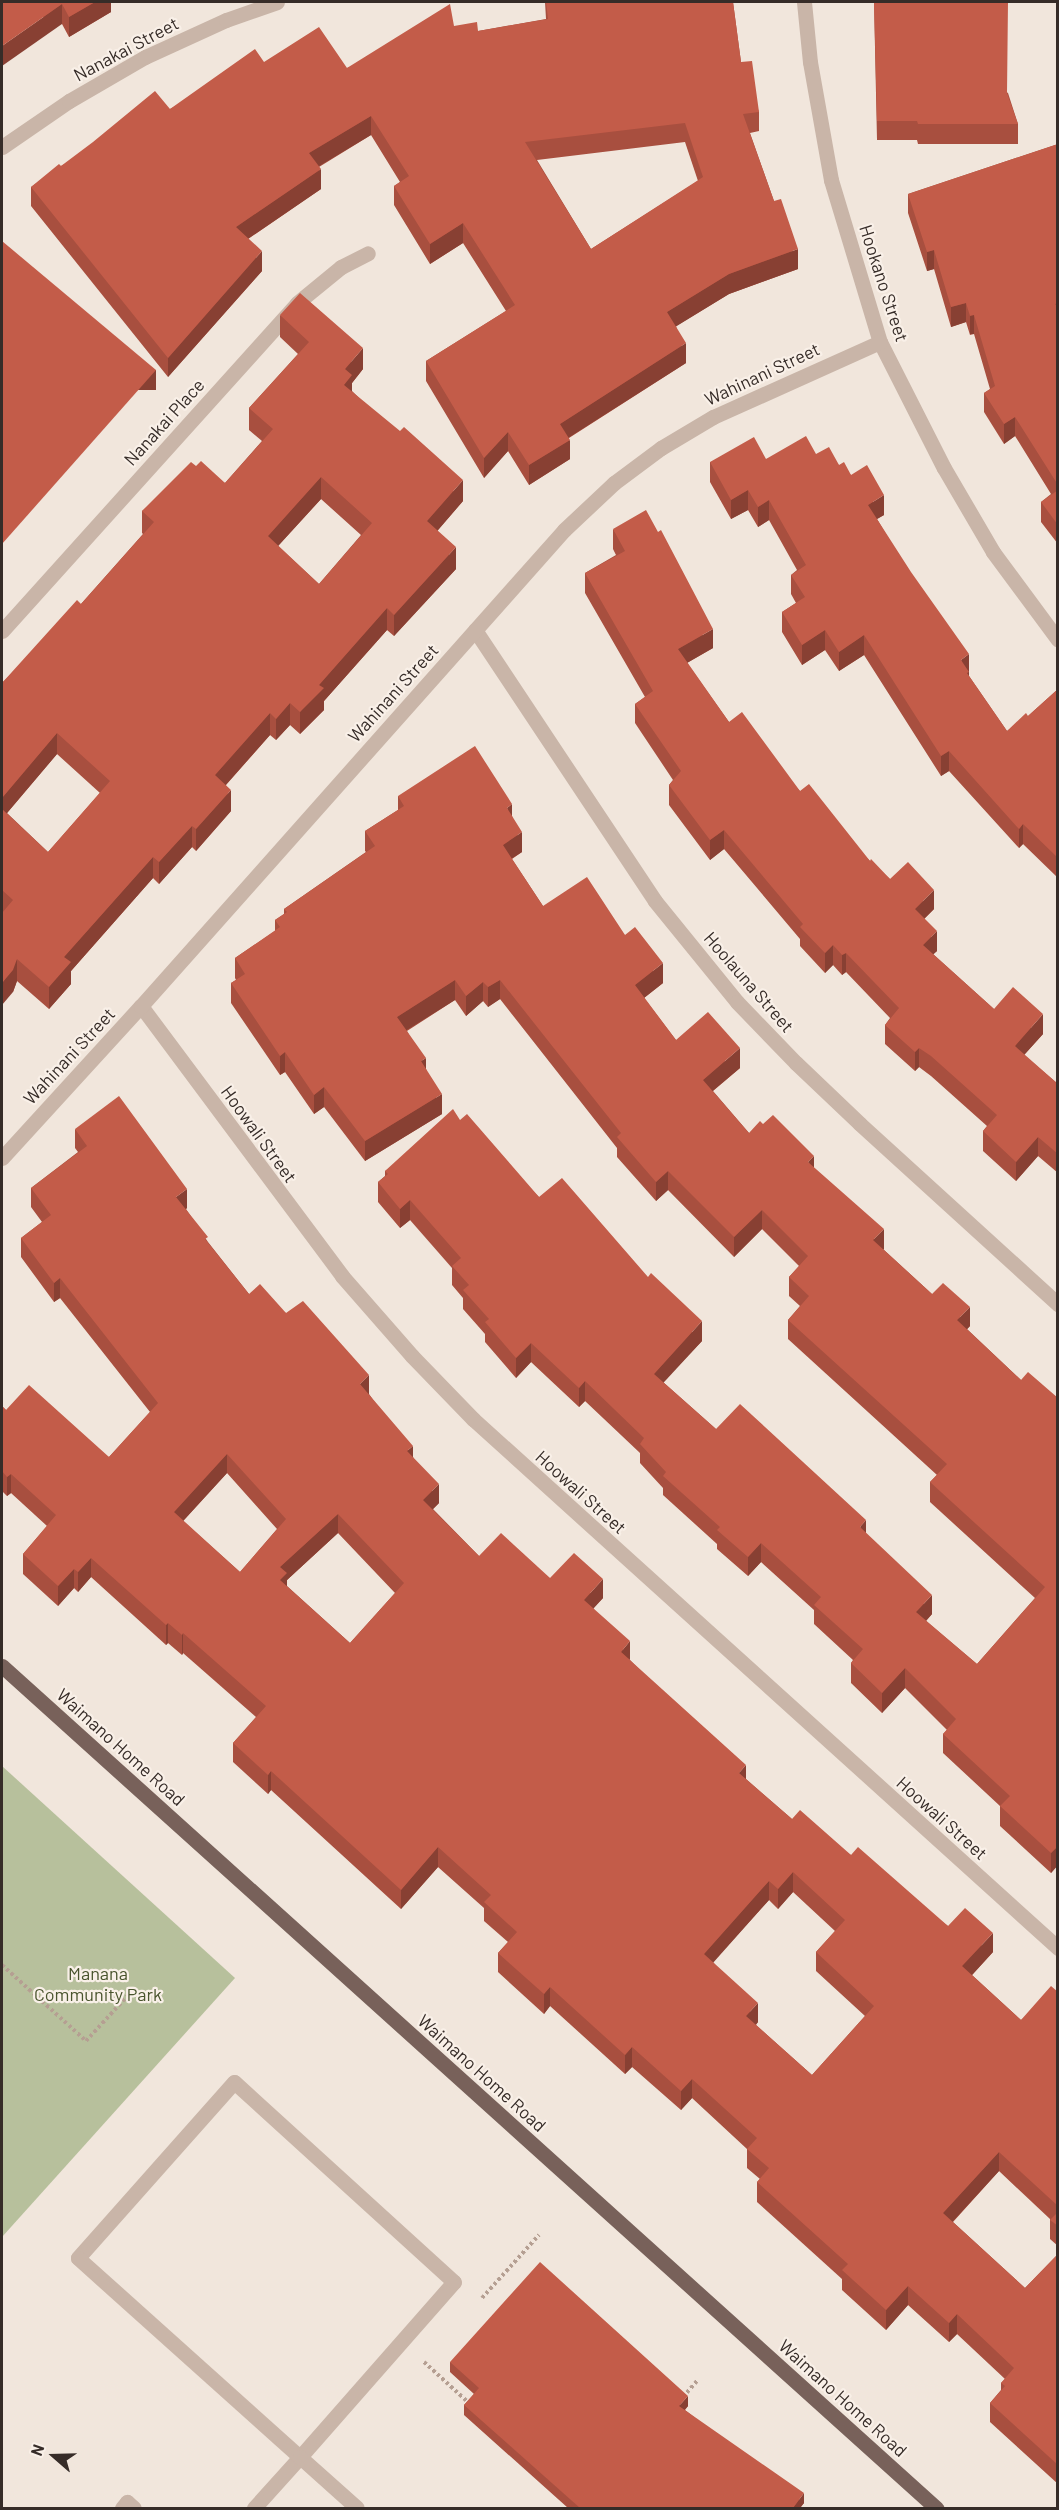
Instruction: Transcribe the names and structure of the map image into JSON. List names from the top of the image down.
{
  "streets": {
    "main road": ["Waimano Home Road"],
    "street": [
      "Nanakai Street",
      "Hookano Street",
      "Wahinani Street",
      "Nanakai Place",
      "Hoolauna Street",
      "Hoowali Street"
    ]
  },
  "crossings": [
    ["Hookano Street", "Wahinani Street"],
    ["Wahinani Street", "Hoolauna Street"],
    ["Wahinani Street", "Hoowali Street"]
  ],
  "parks": ["Manana Community Park"],
  "north": "left"
}
